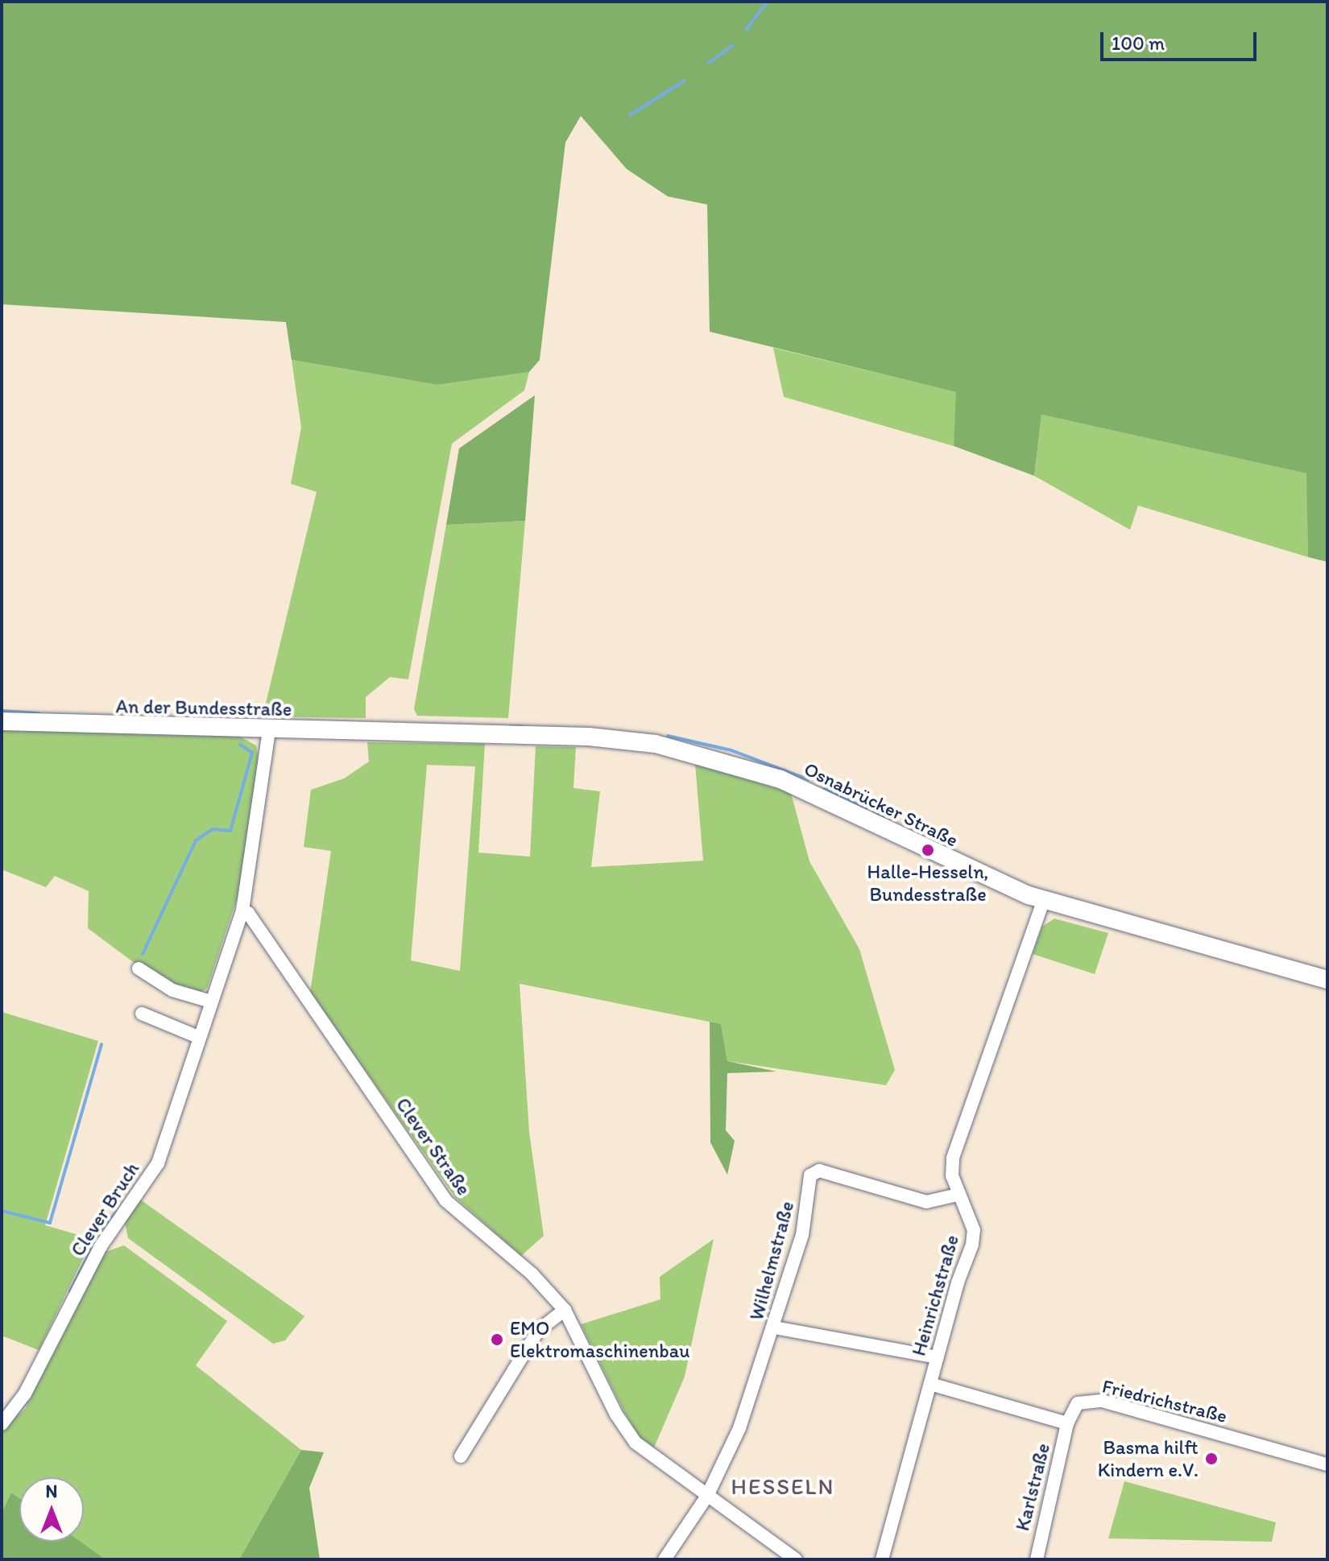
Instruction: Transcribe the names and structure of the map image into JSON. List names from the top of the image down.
{
  "streets": {
    "main road": ["An der Bundesstraße", "Osnabrücker Straße"],
    "street": [
      "Clever Straße",
      "Clever Bruch",
      "Wilhelmstraße",
      "Heinrichstraße",
      "Friedrichstraße",
      "Karlstraße"
    ]
  },
  "crossings": [
    ["An der Bundesstraße", "Osnabrücker Straße"],
    ["Osnabrücker Straße", "Heinrichstraße"],
    ["Clever Straße", "Clever Bruch"],
    ["Clever Straße", "Wilhelmstraße"],
    ["Wilhelmstraße", "Heinrichstraße"],
    ["Friedrichstraße", "Karlstraße"]
  ],
  "districts": ["HESSELN"],
  "places": ["Halle-Hesseln, Bundesstraße", "EMO Elektromaschinenbau", "Basma hilft Kindern e.V."],
  "scale_bar": "100 m",
  "north": "top"
}
